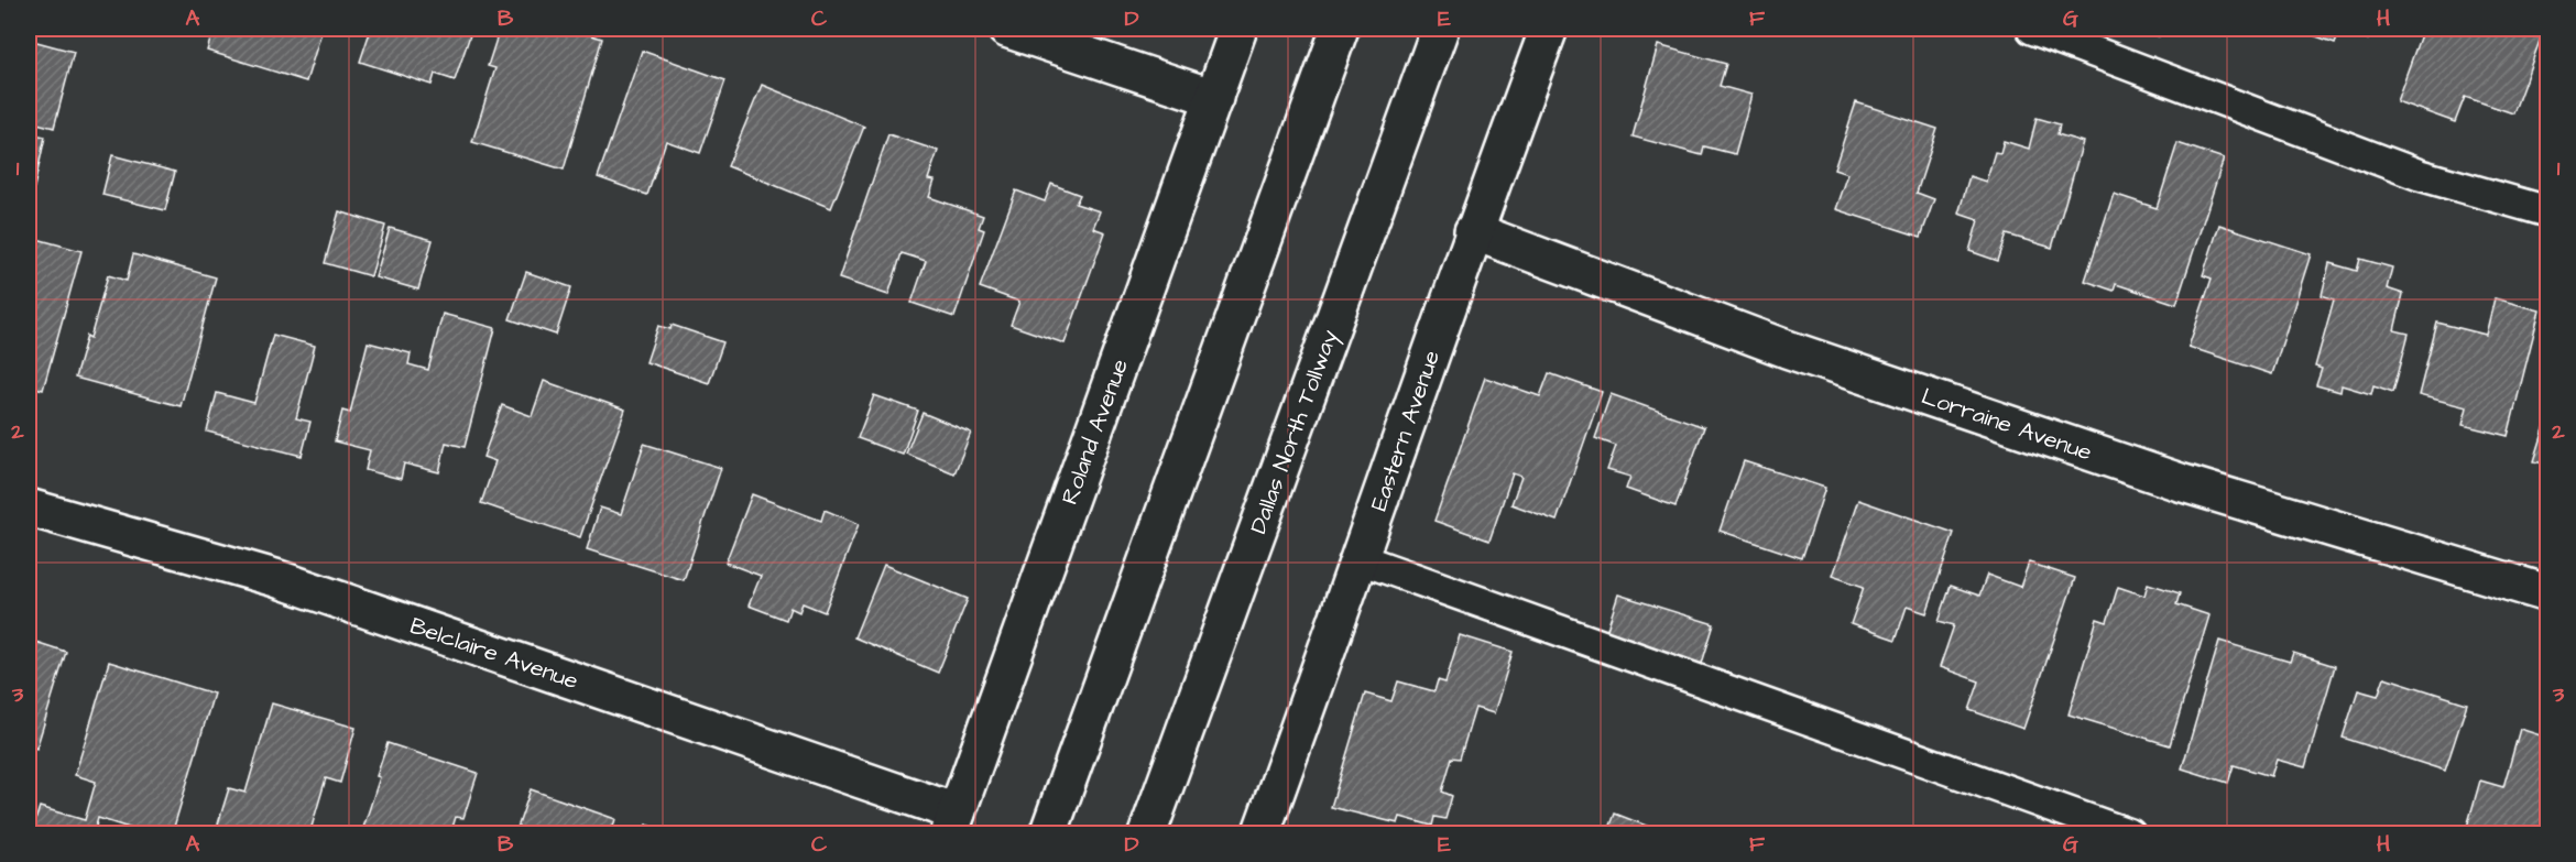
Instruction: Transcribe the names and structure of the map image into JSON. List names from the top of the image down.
{
  "streets": {
    "main road": [
      "Lorraine Avenue",
      "Eastern Avenue",
      "Roland Avenue",
      "Dallas North Tollway",
      "Belclaire Avenue"
    ]
  },
  "crossings": [
    ["Lorraine Avenue", "Eastern Avenue"],
    ["Roland Avenue", "Belclaire Avenue"]
  ],
  "grid": {
    "columns": [
      "A",
      "B",
      "C",
      "D",
      "E",
      "F",
      "G",
      "H"
    ],
    "rows": ["1", "2", "3"]
  }
}
